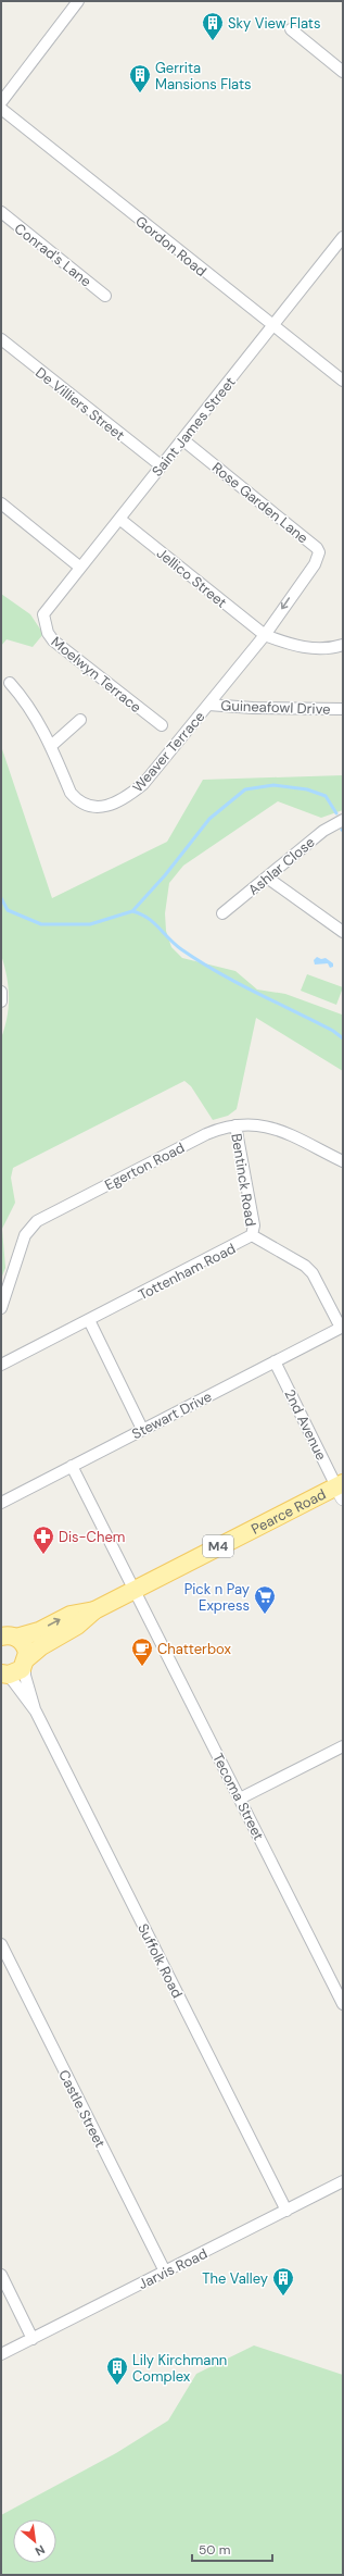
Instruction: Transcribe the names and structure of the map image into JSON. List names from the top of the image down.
{
  "streets": {
    "main road": ["Pearce Road", "M4"],
    "street": [
      "Gordon Road",
      "Conrad's Lane",
      "De Villiers Street",
      "Saint James Street",
      "Rose Garden Lane",
      "Jellico Street",
      "Moelwyn Terrace",
      "Guineafowl Drive",
      "Weaver Terrace",
      "Ashlar Close",
      "Egerton Road",
      "Bentinck Road",
      "Tottenham Road",
      "Stewart Drive",
      "2nd Avenue",
      "Tecoma Street",
      "Suffolk Road",
      "Castle Street",
      "Jarvis Road"
    ]
  },
  "crossings": [
    ["Gordon Road", "Saint James Street"],
    ["De Villiers Street", "Saint James Street"],
    ["Saint James Street", "Rose Garden Lane"],
    ["Saint James Street", "Jellico Street"],
    ["Saint James Street", "Moelwyn Terrace"],
    ["Rose Garden Lane", "Jellico Street"],
    ["Rose Garden Lane", "Weaver Terrace"],
    ["Jellico Street", "Weaver Terrace"],
    ["Guineafowl Drive", "Weaver Terrace"],
    ["Egerton Road", "Bentinck Road"],
    ["Bentinck Road", "Tottenham Road"],
    ["Stewart Drive", "2nd Avenue"],
    ["Stewart Drive", "Tecoma Street"],
    ["2nd Avenue", "Pearce Road"],
    ["Pearce Road", "Tecoma Street"],
    ["Pearce Road", "Suffolk Road"],
    ["Suffolk Road", "Jarvis Road"],
    ["Castle Street", "Jarvis Road"]
  ],
  "places": {
    "building": [
      "Sky View Flats",
      "Gerrita Mansions Flats",
      "The Valley",
      "Lily Kirchmann Complex"
    ],
    "pharmacy": ["Dis-Chem"],
    "supermarket": ["Pick n Pay Express"],
    "cafe": ["Chatterbox"]
  },
  "scale_bar": "50 m",
  "north": "bottom right"
}
